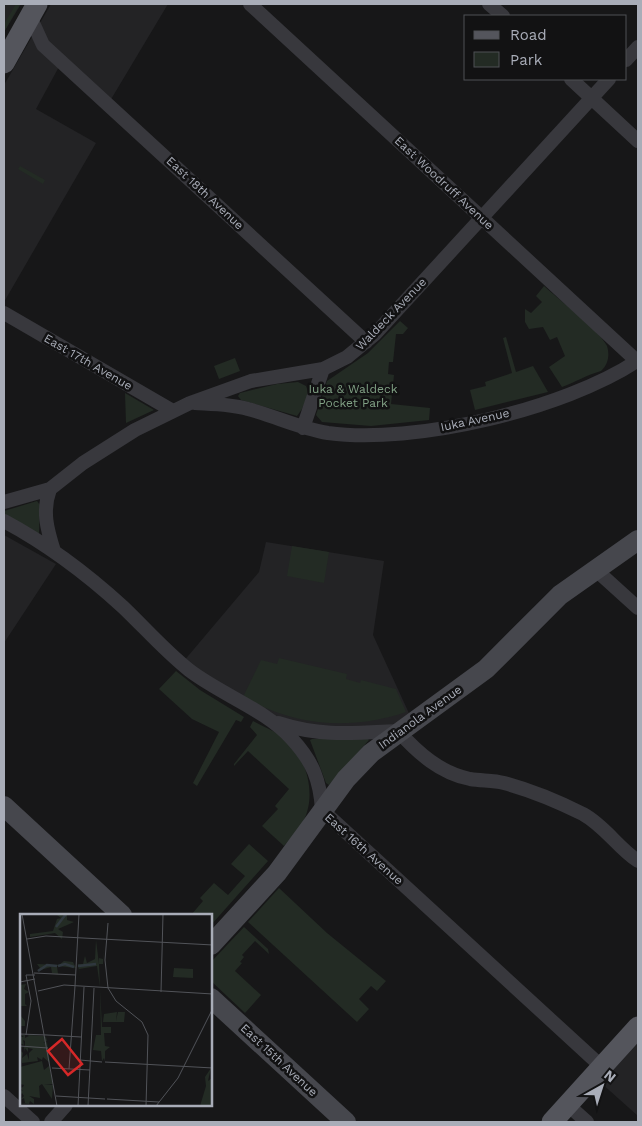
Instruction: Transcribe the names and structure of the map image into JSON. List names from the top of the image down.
{
  "streets": {
    "street": [
      "East Woodruff Avenue",
      "East 18th Avenue",
      "Waldeck Avenue",
      "East 17th Avenue",
      "Iuka Avenue",
      "Indianola Avenue",
      "East 16th Avenue",
      "East 15th Avenue"
    ]
  },
  "crossings": [
    ["East Woodruff Avenue", "Waldeck Avenue"],
    ["East Woodruff Avenue", "Iuka Avenue"],
    ["East 18th Avenue", "Waldeck Avenue"],
    ["Waldeck Avenue", "East 17th Avenue"],
    ["Waldeck Avenue", "Iuka Avenue"],
    ["Indianola Avenue", "East 16th Avenue"]
  ],
  "parks": ["Iuka & Waldeck Pocket Park"],
  "legend": ["Road", "Park"],
  "north": "top right"
}
